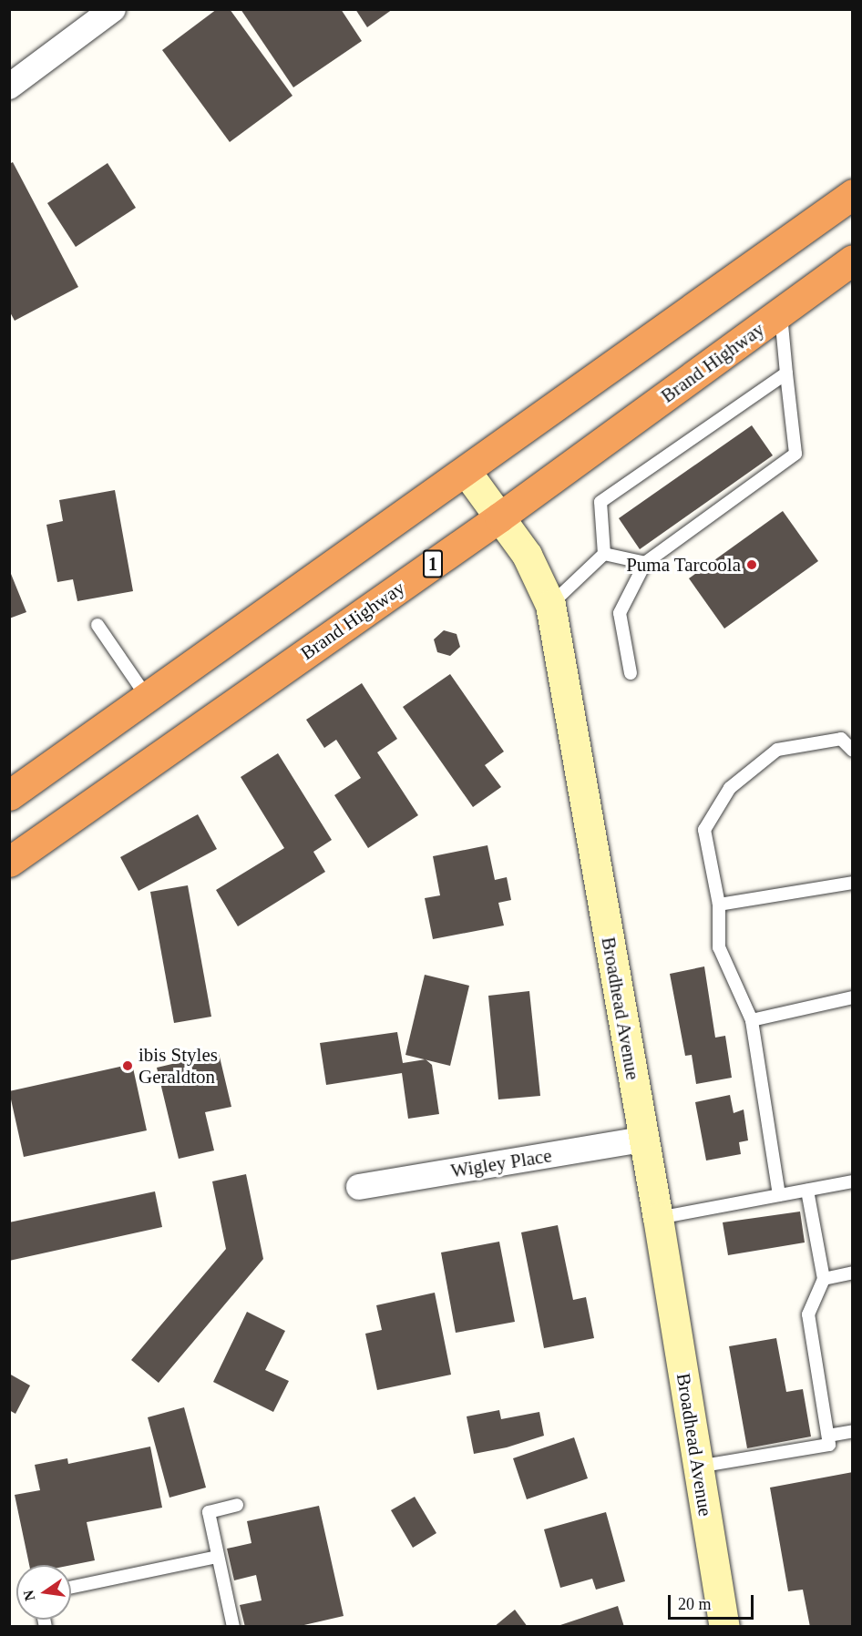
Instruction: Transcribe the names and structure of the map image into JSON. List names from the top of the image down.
{
  "streets": {
    "highway": ["Brand Highway", "1"],
    "street": ["Broadhead Avenue", "Wigley Place"]
  },
  "crossings": [
    ["Brand Highway", "Broadhead Avenue"],
    ["Broadhead Avenue", "Wigley Place"]
  ],
  "places": ["Puma Tarcoola", "ibis Styles Geraldton"],
  "scale_bar": "20 m",
  "north": "left"
}
